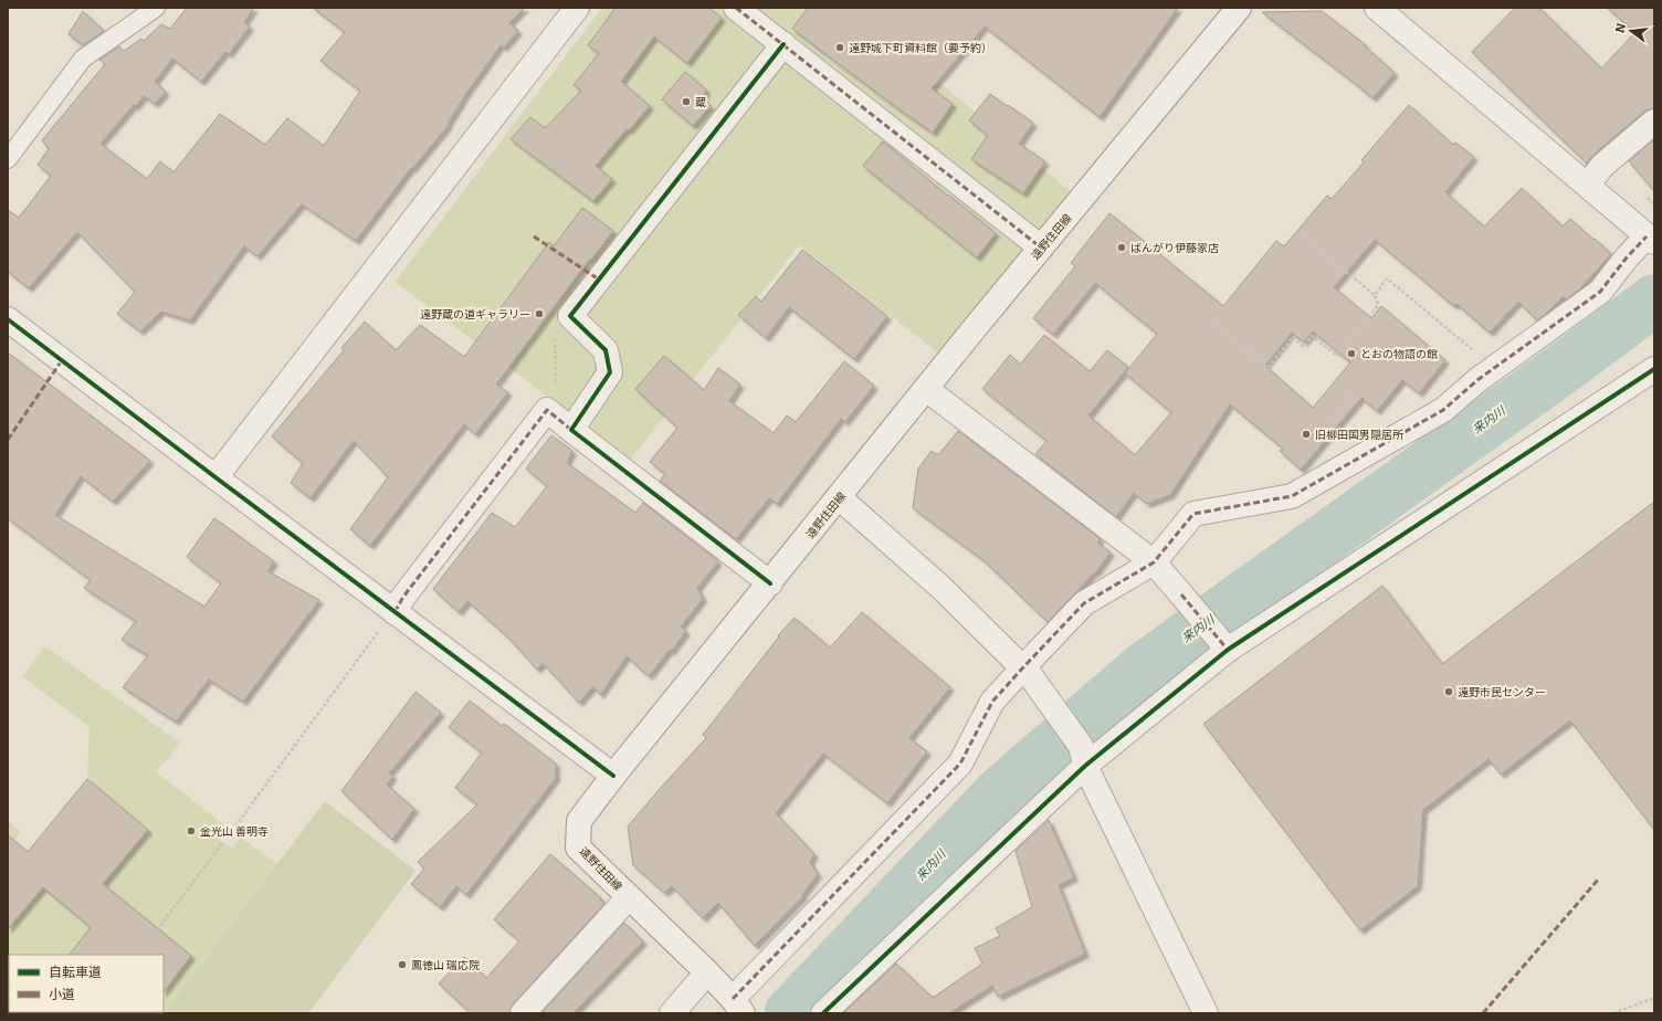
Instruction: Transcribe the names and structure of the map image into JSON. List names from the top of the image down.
{
  "streets": {
    "street": ["遠野住田線"]
  },
  "water": ["来内川"],
  "places": [
    "遠野城下町資料館（要予約）",
    "蔵",
    "ばんがり伊藤家店",
    "遠野蔵の道ギャラリー",
    "とおの物語の館",
    "旧柳田国男隠居所",
    "遠野市民センター",
    "金光山 善明寺",
    "鳳徳山 瑞応院"
  ],
  "legend": ["自転車道", "小道"],
  "north": "left"
}
